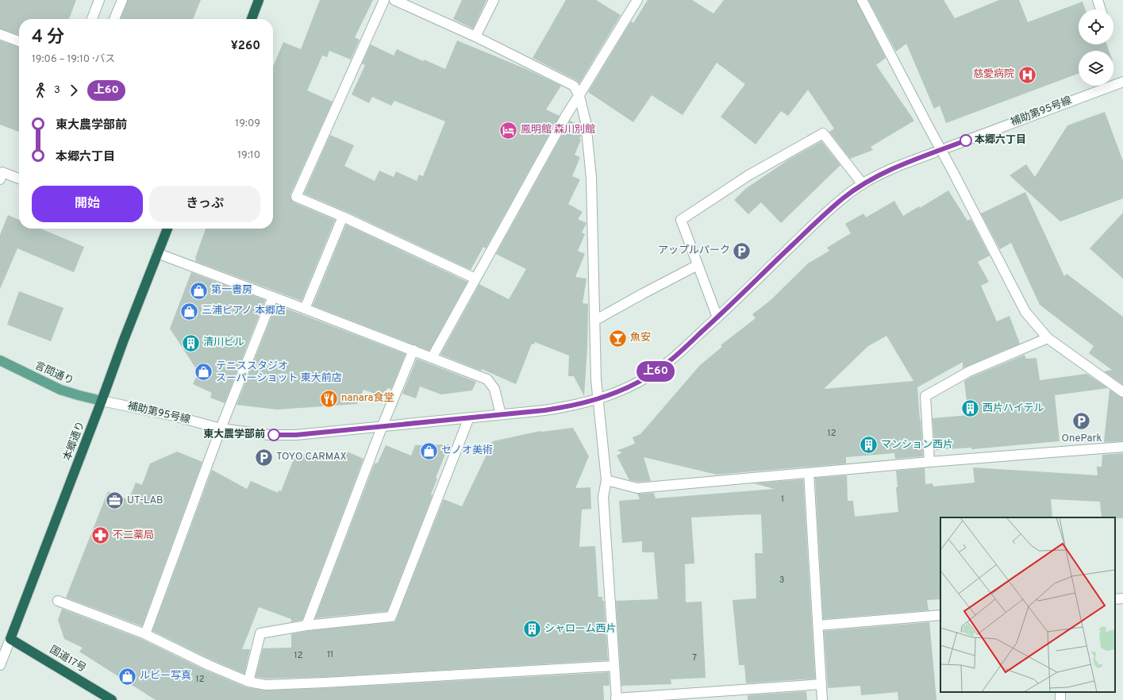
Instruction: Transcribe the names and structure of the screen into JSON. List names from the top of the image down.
{
  "streets": {
    "highway": ["本郷通り", "国道17号"],
    "main road": ["言問通り"],
    "street": ["補助第95号線"]
  },
  "crossings": [
    ["補助第95号線", "言問通り"],
    ["補助第95号線", "本郷通り"],
    ["言問通り", "本郷通り"],
    ["本郷通り", "国道17号"]
  ],
  "places": {
    "hospital": ["慈愛病院"],
    "hotel": ["鳳明館 森川別館"],
    "other": ["本郷六丁目", "東大農学部前"],
    "parking": ["アップルパーク", "OnePark", "TOYO CARMAX"],
    "shop": [
      "第一書房",
      "三浦ピアノ 本郷店",
      "テニススタジオ スーパーショット 東大前店",
      "セノオ美術",
      "ルビー写真"
    ],
    "bar": ["魚安"],
    "building": [
      "清川ビル",
      "西片ハイテル",
      "マンション西片",
      "シャローム西片"
    ],
    "restaurant": ["nanara食堂"],
    "office": ["UT-LAB"],
    "pharmacy": ["不二薬局"]
  },
  "lines": ["bus line 上60"],
  "house_numbers": [
    "12",
    "1",
    "3",
    "11",
    "12",
    "7",
    "12"
  ],
  "page": {
    "on_map": "上60",
    "heading": ["4 分", "19:06 – 19:10 · バス", "¥260"],
    "legs": ["3", "上60"],
    "list": [
      {
        "name": "東大農学部前",
        "value": "19:09"
      },
      {
        "name": "本郷六丁目",
        "value": "19:10"
      }
    ],
    "buttons": ["開始", "きっぷ"]
  }
}
